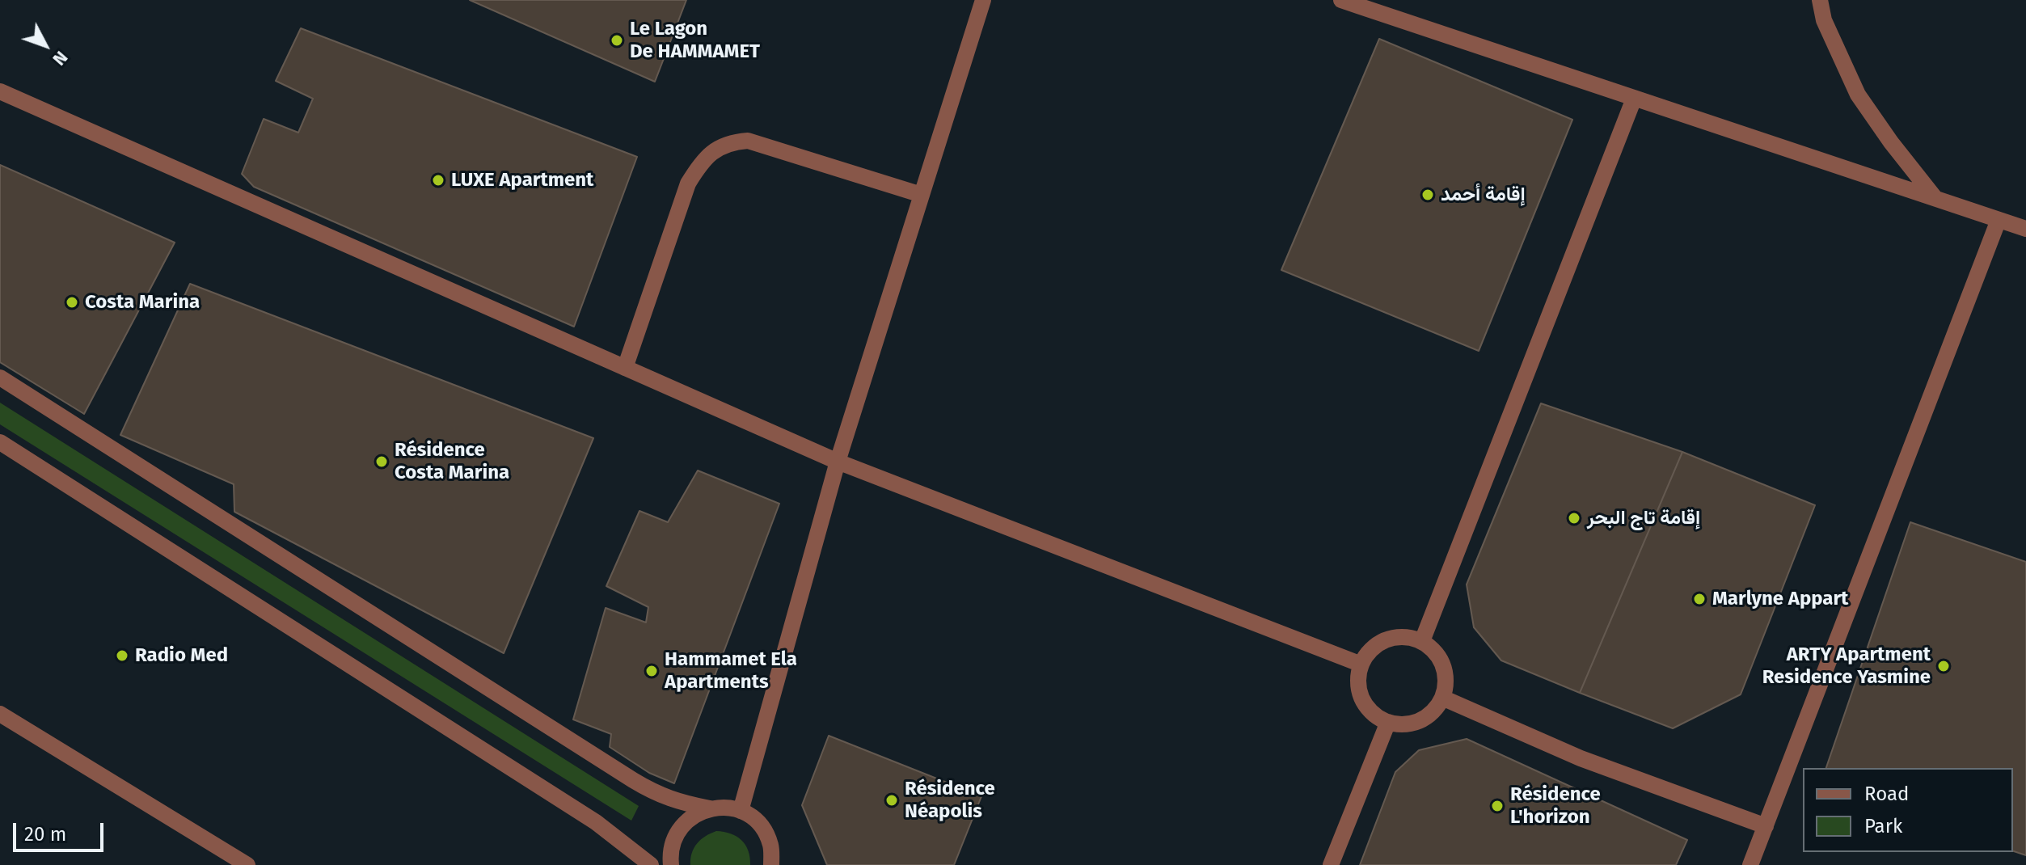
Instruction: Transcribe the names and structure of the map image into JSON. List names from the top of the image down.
{
  "places": [
    "Le Lagon De HAMMAMET",
    "LUXE Apartment",
    "إقامة أحمد",
    "Costa Marina",
    "Résidence Costa Marina",
    "إقامة تاج البحر",
    "Marlyne Appart",
    "Radio Med",
    "ARTY Apartment Residence Yasmine",
    "Hammamet Ela Apartments",
    "Résidence Néapolis",
    "Résidence L'horizon"
  ],
  "legend": ["Road", "Park"],
  "scale_bar": "20 m",
  "north": "bottom right"
}
